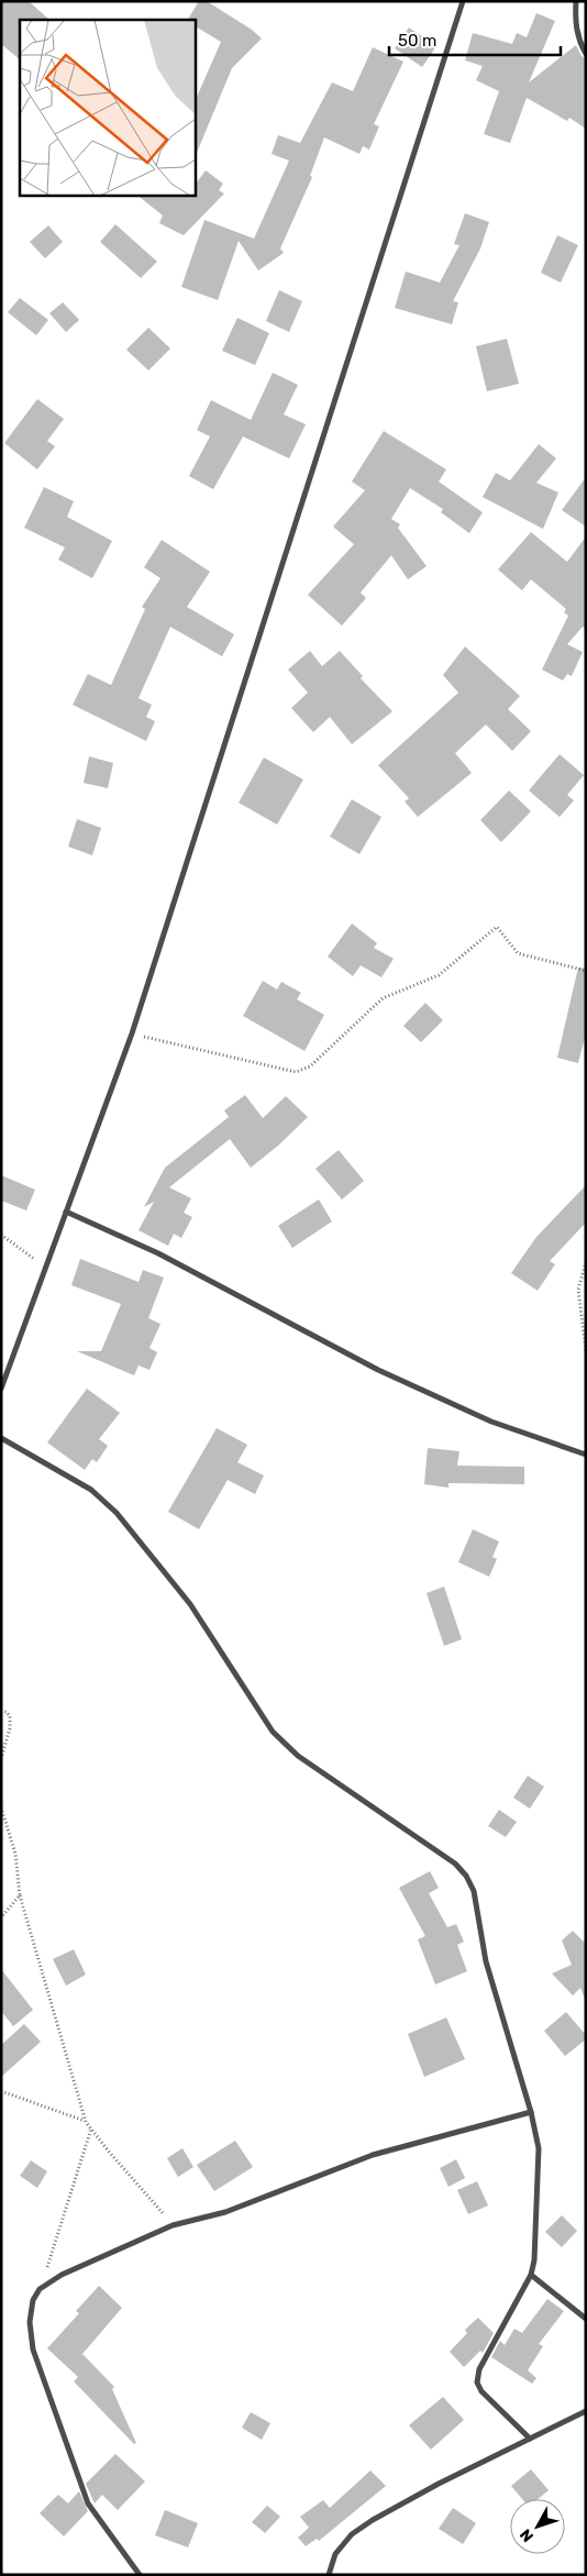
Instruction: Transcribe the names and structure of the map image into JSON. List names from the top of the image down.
{
  "scale_bar": "50 m",
  "north": "bottom left"
}
